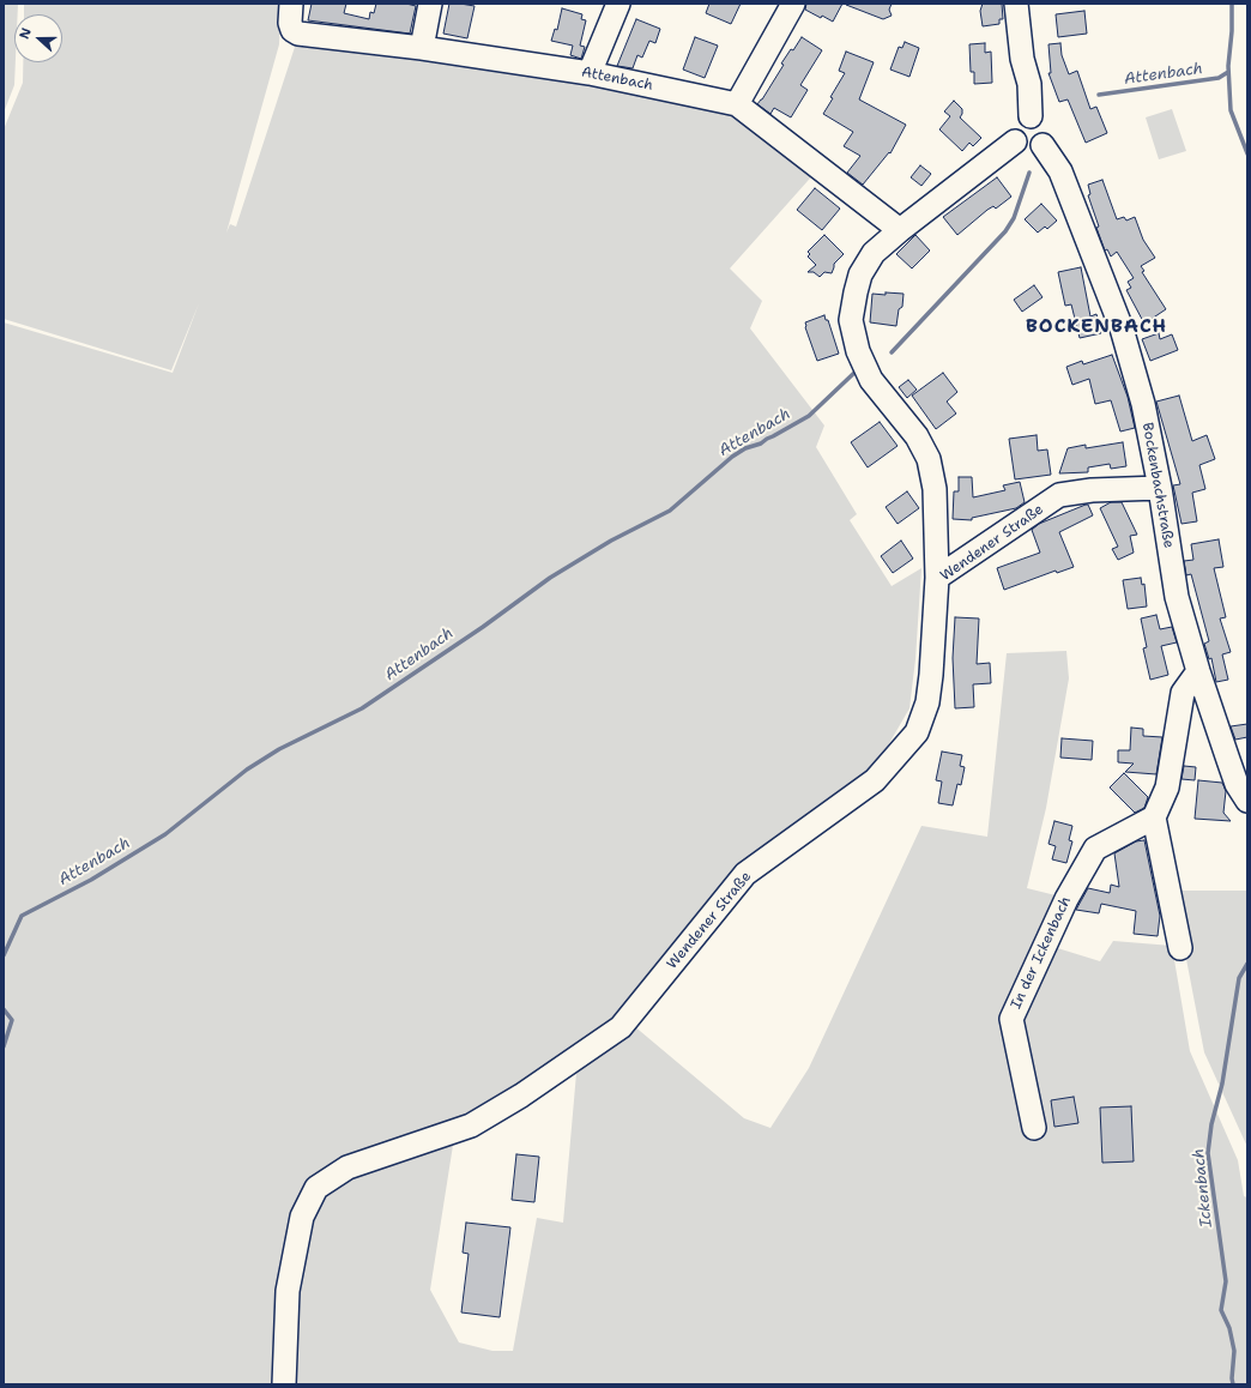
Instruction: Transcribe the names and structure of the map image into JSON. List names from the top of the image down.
{
  "streets": {
    "street": [
      "Attenbach",
      "Bockenbachstraße",
      "Wendener Straße",
      "In der Ickenbach"
    ]
  },
  "crossings": [
    ["Bockenbachstraße", "Wendener Straße"]
  ],
  "districts": ["BOCKENBACH"],
  "water": ["Attenbach", "Ickenbach"],
  "north": "left"
}
